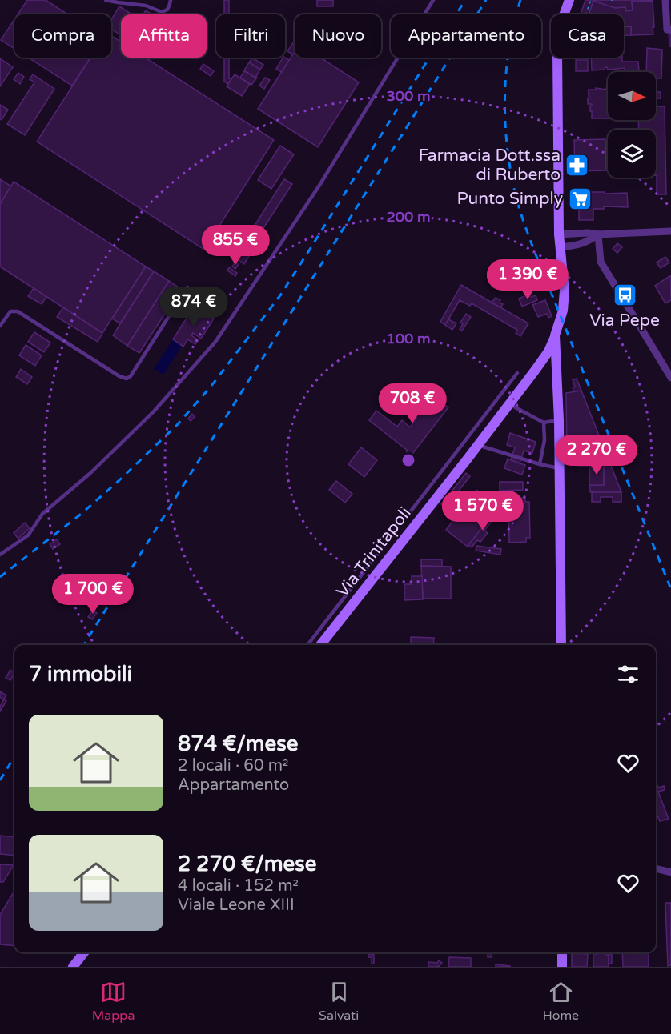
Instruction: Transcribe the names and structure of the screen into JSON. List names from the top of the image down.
{
  "streets": {
    "main road": ["Via Trinitapoli"]
  },
  "places": {
    "pharmacy": ["Farmacia Dott.ssa di Ruberto"],
    "supermarket": ["Punto Simply"],
    "bus stop": ["Via Pepe"]
  },
  "north": "right",
  "page": {
    "chip": [
      "Compra",
      "Affitta",
      "Filtri",
      "Nuovo",
      "Appartamento",
      "Casa"
    ],
    "price": [
      "855 €",
      "1 390 €",
      "874 €",
      "708 €",
      "2 270 €",
      "1 570 €",
      "1 700 €"
    ],
    "heading": "7 immobili",
    "list": [
      {
        "name": "874 €/mese",
        "note": "2 locali · 60 m² · Appartamento"
      },
      {
        "name": "2 270 €/mese",
        "note": "4 locali · 152 m² · Viale Leone XIII"
      }
    ],
    "tabs": ["Mappa", "Salvati", "Home"]
  },
  "rings": ["300 m", "200 m", "100 m"]
}
